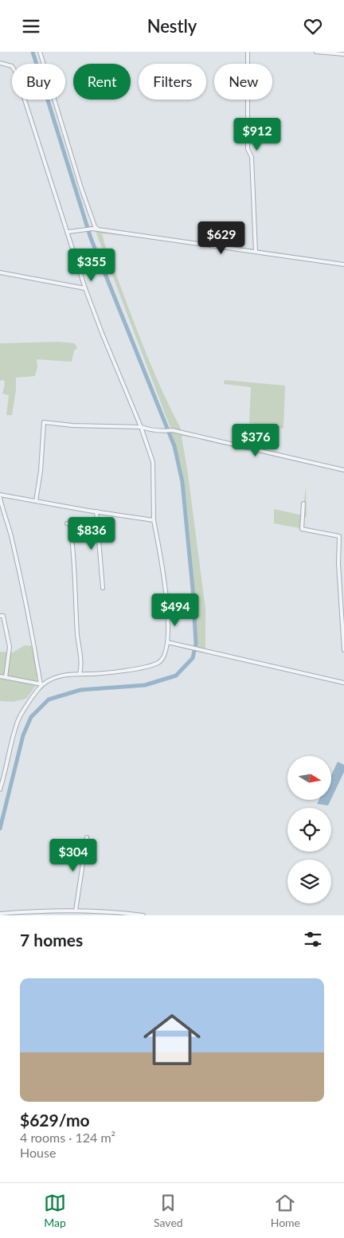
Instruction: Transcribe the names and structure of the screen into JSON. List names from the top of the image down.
{
  "north": "right",
  "page": {
    "header": "Nestly",
    "chip": [
      "Buy",
      "Rent",
      "Filters",
      "New"
    ],
    "price": [
      "$912",
      "$629",
      "$355",
      "$376",
      "$836",
      "$494",
      "$304"
    ],
    "heading": "7 homes",
    "list": [
      {
        "name": "$629/mo",
        "note": "4 rooms · 124 m² · House"
      }
    ],
    "tabs": ["Map", "Saved", "Home"]
  }
}
